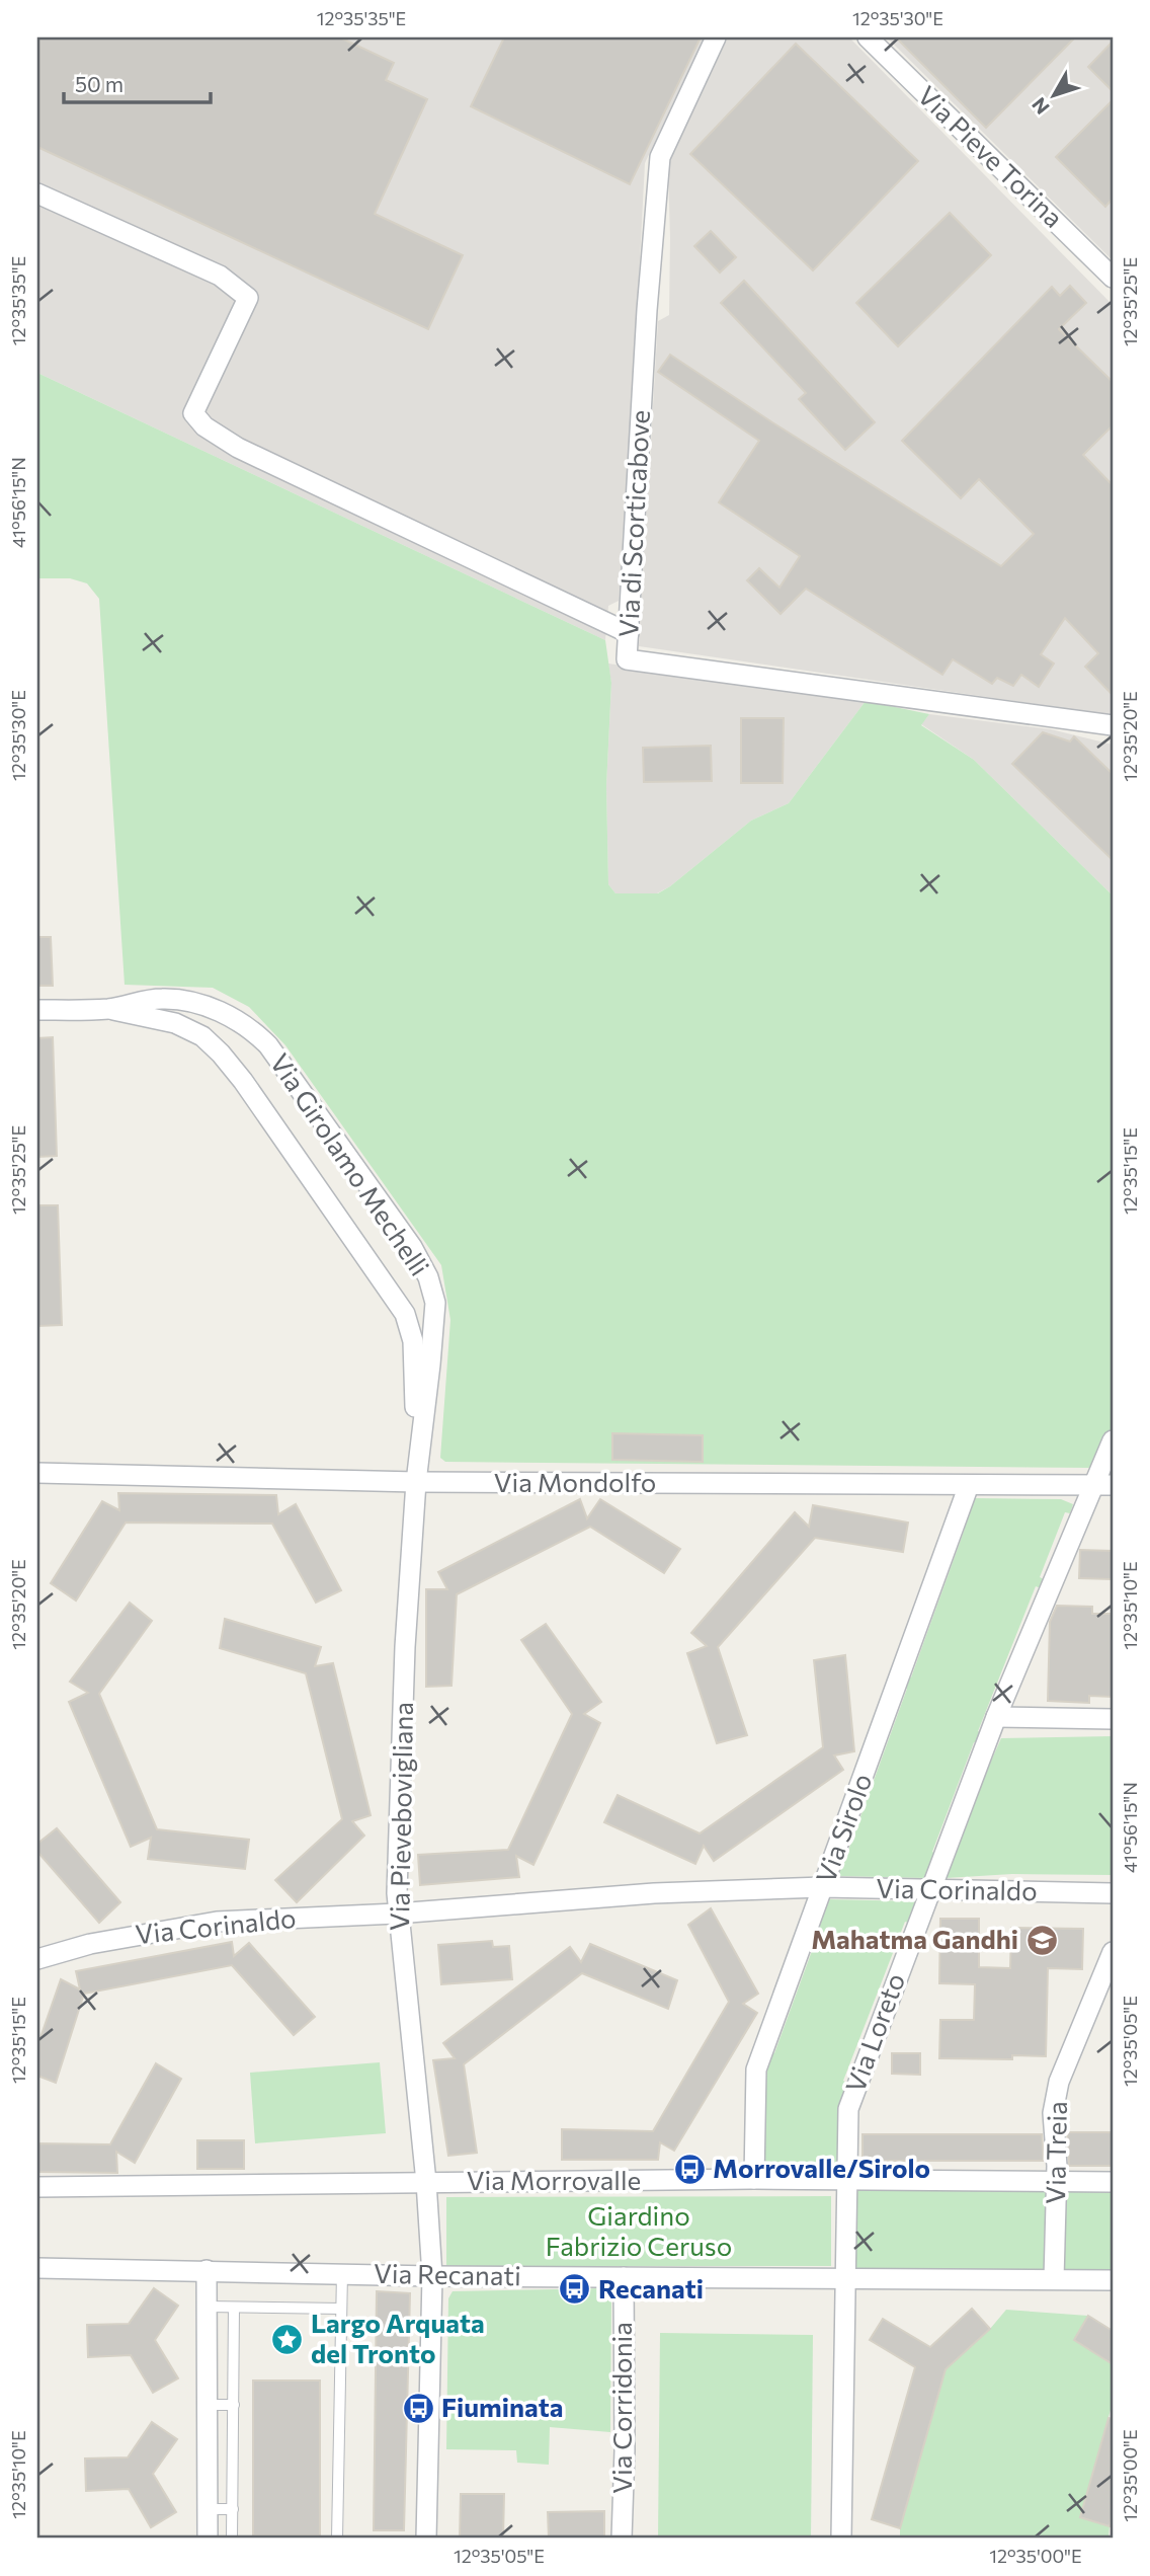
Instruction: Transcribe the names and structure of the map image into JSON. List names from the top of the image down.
{
  "streets": {
    "street": [
      "Via Pieve Torina",
      "Via di Scorticabove",
      "Via Girolamo Mechelli",
      "Via Mondolfo",
      "Via Pievebovigliana",
      "Via Sirolo",
      "Via Corinaldo",
      "Via Loreto",
      "Via Treia",
      "Via Morrovalle",
      "Via Recanati",
      "Via Corridonia"
    ]
  },
  "crossings": [
    ["Via Girolamo Mechelli", "Via Mondolfo"],
    ["Via Girolamo Mechelli", "Via Pievebovigliana"],
    ["Via Mondolfo", "Via Pievebovigliana"],
    ["Via Mondolfo", "Via Sirolo"],
    ["Via Mondolfo", "Via Loreto"],
    ["Via Pievebovigliana", "Via Corinaldo"],
    ["Via Pievebovigliana", "Via Morrovalle"],
    ["Via Pievebovigliana", "Via Recanati"],
    ["Via Sirolo", "Via Corinaldo"],
    ["Via Sirolo", "Via Morrovalle"],
    ["Via Corinaldo", "Via Loreto"],
    ["Via Loreto", "Via Morrovalle"],
    ["Via Loreto", "Via Recanati"],
    ["Via Treia", "Via Morrovalle"],
    ["Via Treia", "Via Recanati"],
    ["Via Recanati", "Via Corridonia"]
  ],
  "parks": ["Giardino Fabrizio Ceruso"],
  "places": {
    "school or university": ["Mahatma Gandhi"],
    "bus stop": ["Morrovalle/Sirolo", "Recanati", "Fiuminata"],
    "place": ["Largo Arquata del Tronto"]
  },
  "scale_bar": "50 m",
  "north": "bottom left",
  "coordinates": [
    "12°35'35\"E",
    "12°35'30\"E",
    "12°35'25\"E",
    "41°56'15\"N",
    "12°35'20\"E",
    "12°35'15\"E",
    "12°35'10\"E",
    "12°35'05\"E",
    "12°35'00\"E"
  ]
}
